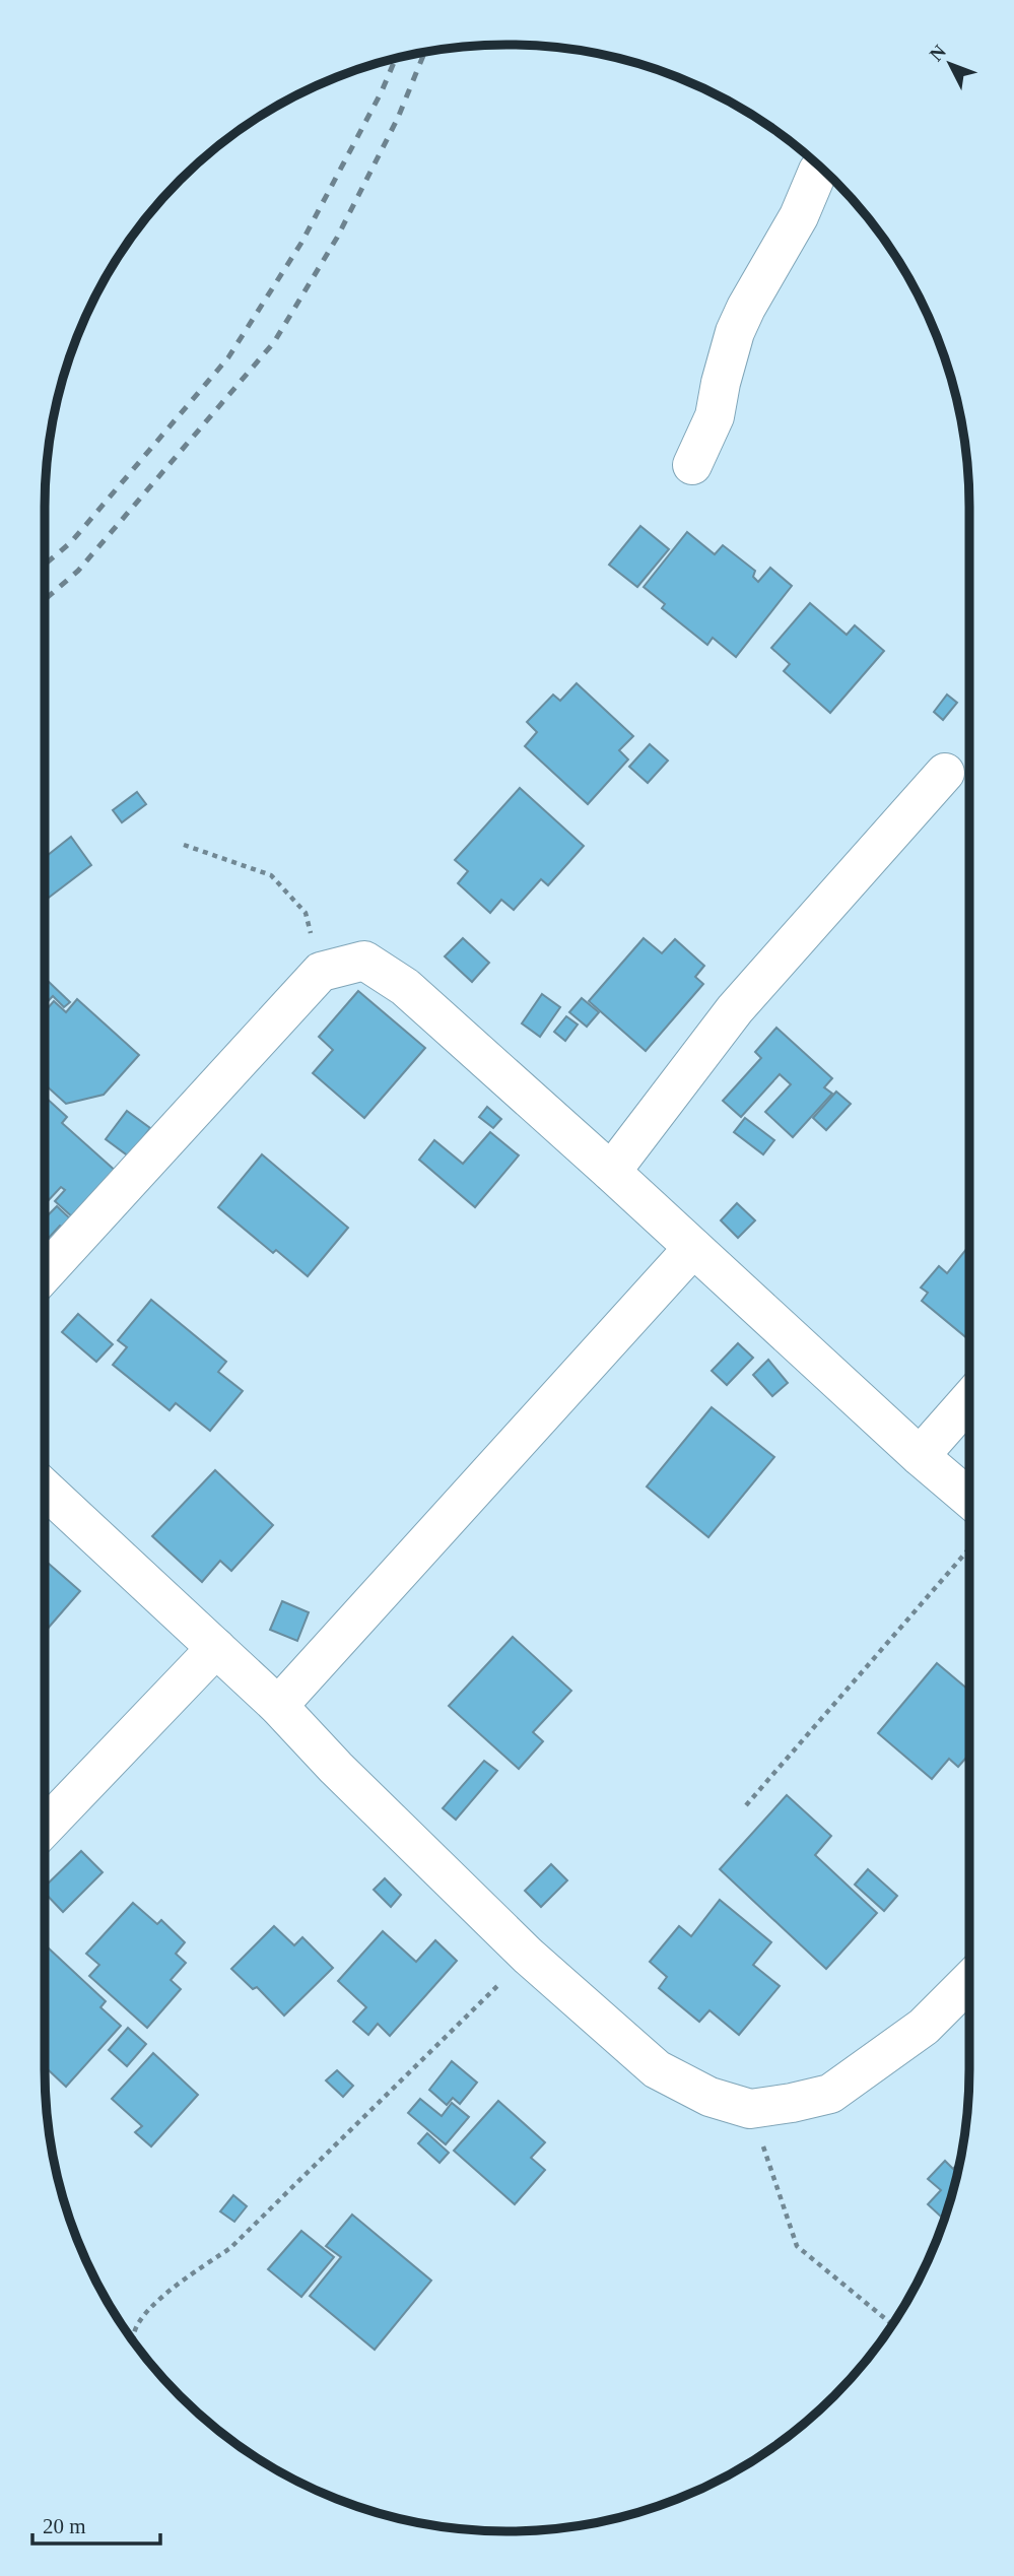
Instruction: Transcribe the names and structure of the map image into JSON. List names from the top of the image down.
{
  "scale_bar": "20 m",
  "north": "top left"
}
